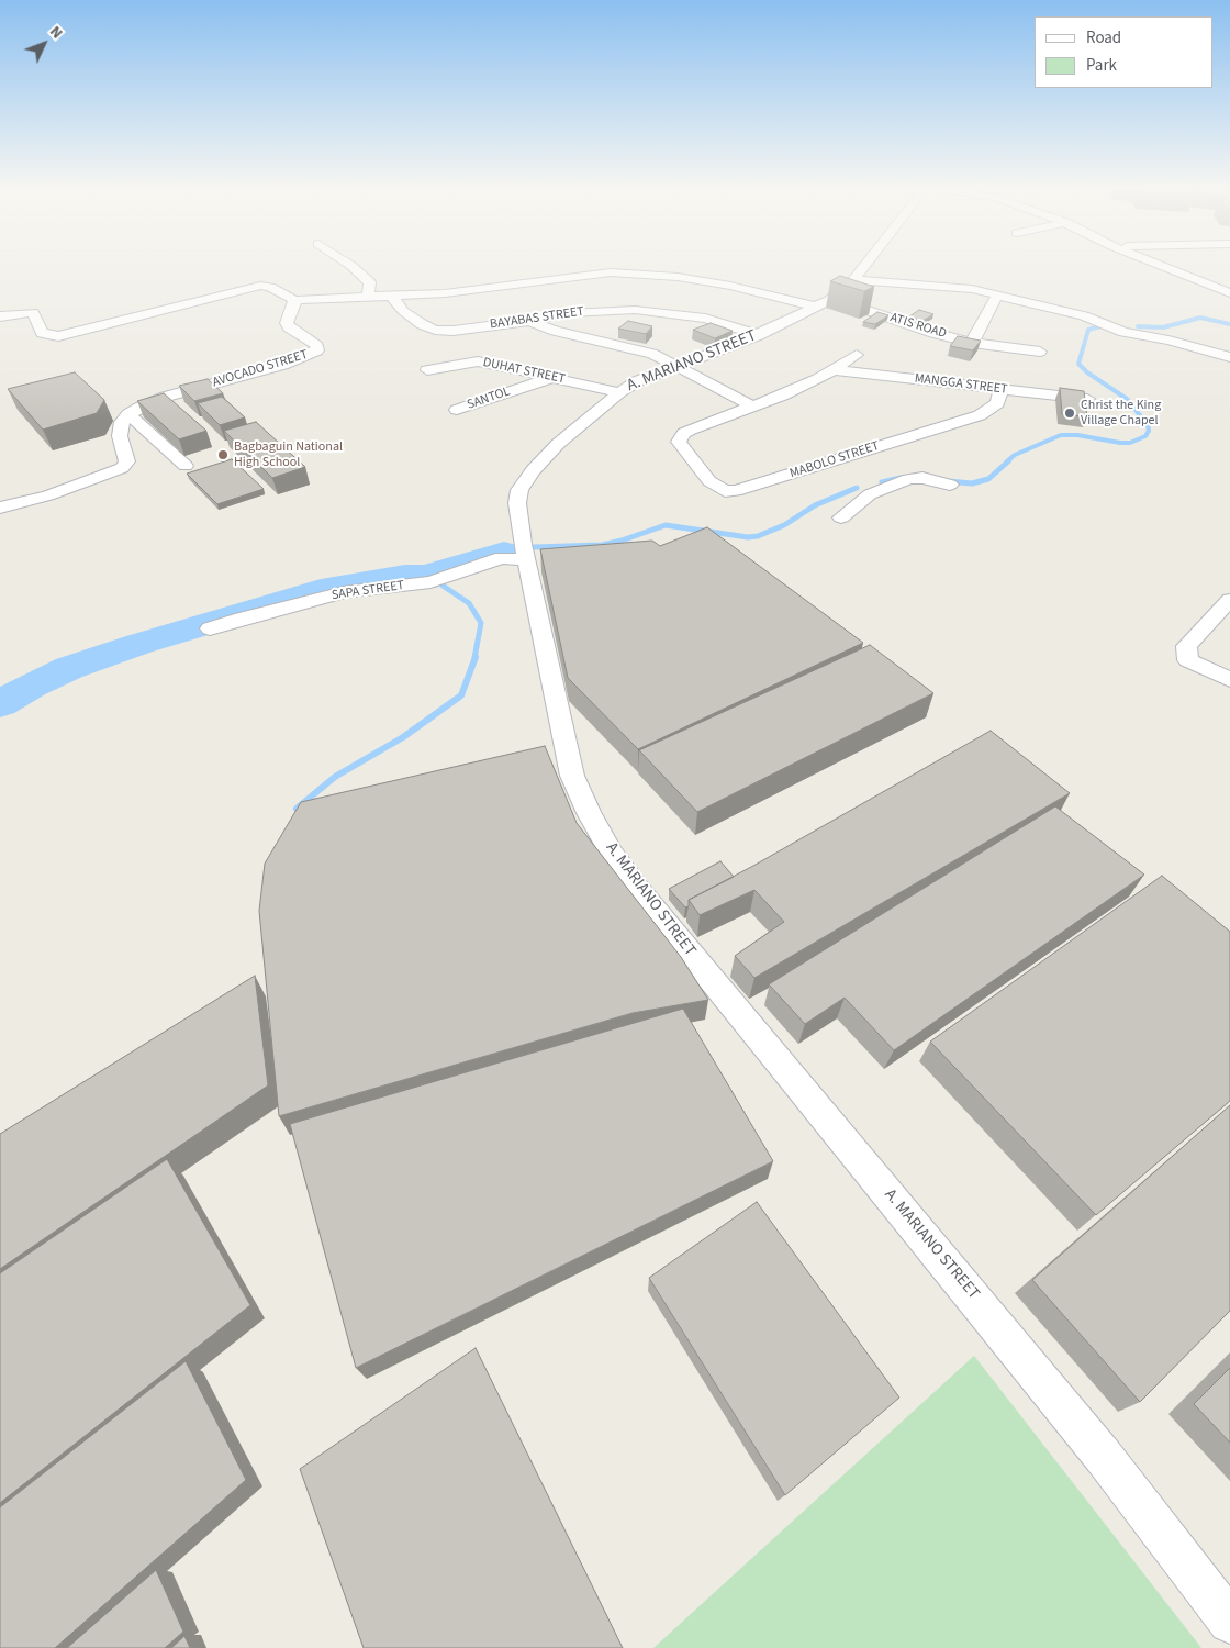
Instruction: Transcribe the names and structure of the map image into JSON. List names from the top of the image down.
{
  "streets": {
    "street": [
      "BAYABAS STREET",
      "ATIS ROAD",
      "A. MARIANO STREET",
      "AVOCADO STREET",
      "DUHAT STREET",
      "MANGGA STREET",
      "SANTOL",
      "MABOLO STREET",
      "SAPA STREET"
    ]
  },
  "crossings": [
    ["BAYABAS STREET", "A. MARIANO STREET"],
    ["ATIS ROAD", "A. MARIANO STREET"],
    ["A. MARIANO STREET", "DUHAT STREET"],
    ["A. MARIANO STREET", "SAPA STREET"],
    ["DUHAT STREET", "SANTOL"],
    ["MANGGA STREET", "MABOLO STREET"]
  ],
  "places": ["Christ the King Village Chapel", "Bagbaguin National High School"],
  "legend": ["Road", "Park"],
  "north": "top right"
}
